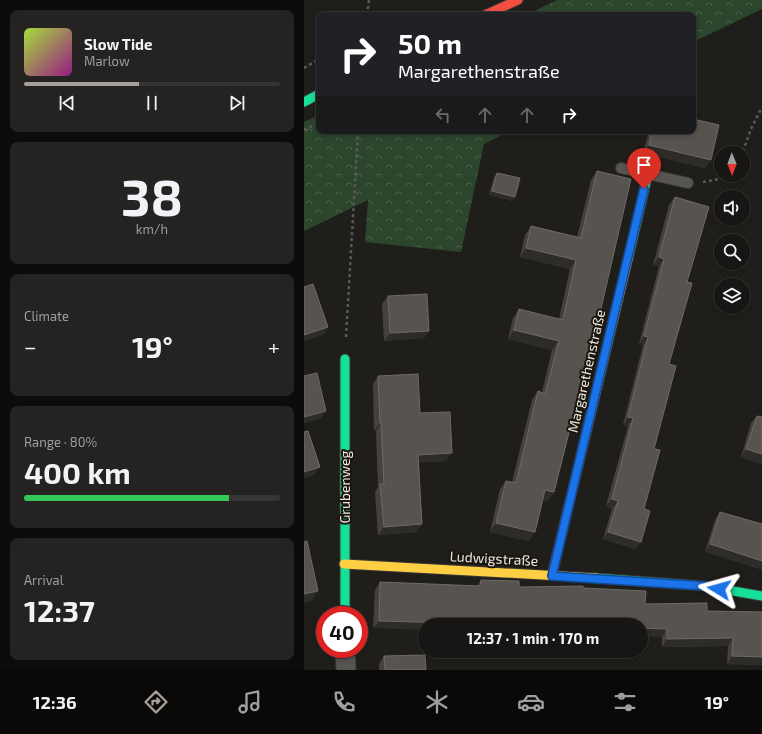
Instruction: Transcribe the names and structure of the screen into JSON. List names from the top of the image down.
{
  "streets": {
    "street": ["Margarethenstraße", "Grubenweg", "Ludwigstraße"]
  },
  "crossings": [
    ["Margarethenstraße", "Ludwigstraße"],
    ["Grubenweg", "Ludwigstraße"]
  ],
  "north": "bottom",
  "page": {
    "turn": ["50 m", "Margarethenstraße"],
    "song": ["Slow Tide", "Marlow"],
    "tile": [
      ["38", "km/h"],
      "Climate",
      ["Range · 80%", "400 km"],
      ["Arrival", "12:37"]
    ],
    "heat": ["−", "19°", "+"],
    "limit": "40",
    "trip": "12:37 · 1 min · 170 m",
    "tabs": ["12:36", "19°"]
  }
}
